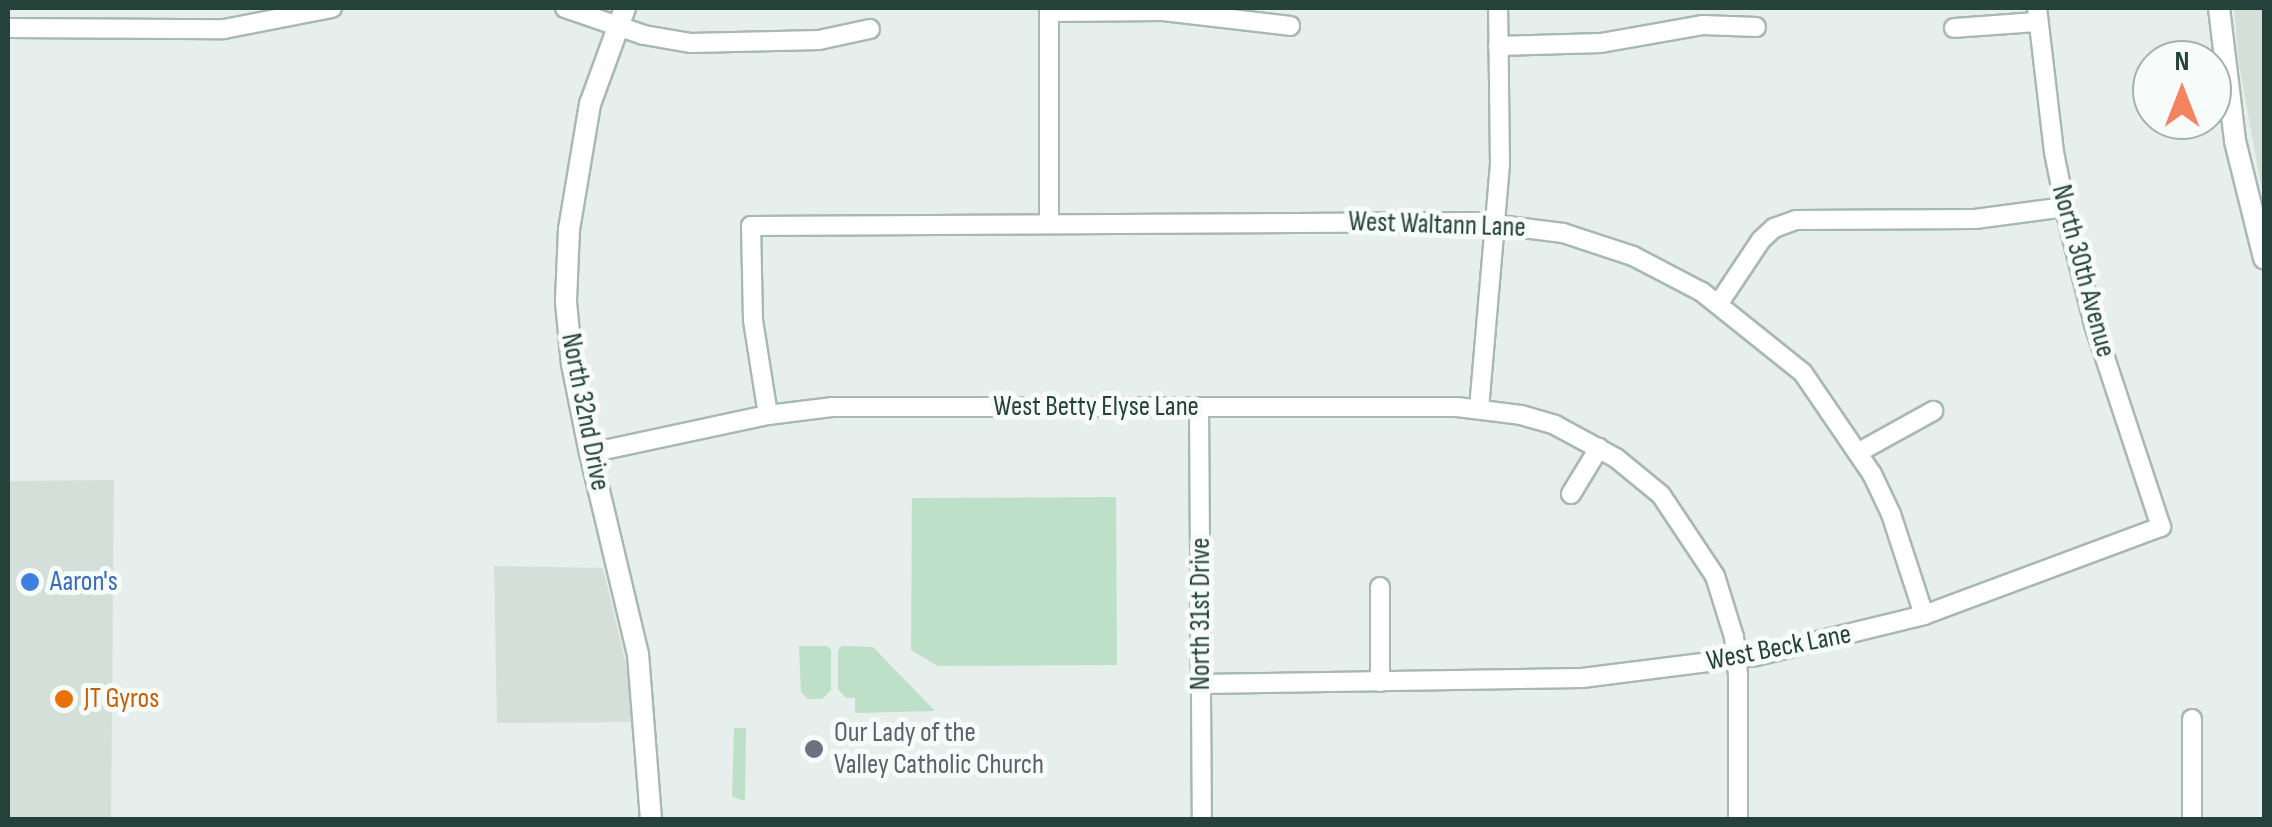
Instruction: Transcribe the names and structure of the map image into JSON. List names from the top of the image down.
{
  "streets": {
    "street": [
      "West Waltann Lane",
      "North 30th Avenue",
      "West Betty Elyse Lane",
      "North 32nd Drive",
      "North 31st Drive",
      "West Beck Lane"
    ]
  },
  "crossings": [
    ["West Waltann Lane", "West Betty Elyse Lane"],
    ["West Waltann Lane", "West Beck Lane"],
    ["North 30th Avenue", "West Beck Lane"],
    ["West Betty Elyse Lane", "North 32nd Drive"],
    ["West Betty Elyse Lane", "North 31st Drive"],
    ["West Betty Elyse Lane", "West Beck Lane"],
    ["North 31st Drive", "West Beck Lane"]
  ],
  "places": ["Aaron's", "JT Gyros", "Our Lady of the Valley Catholic Church"],
  "north": "top"
}
